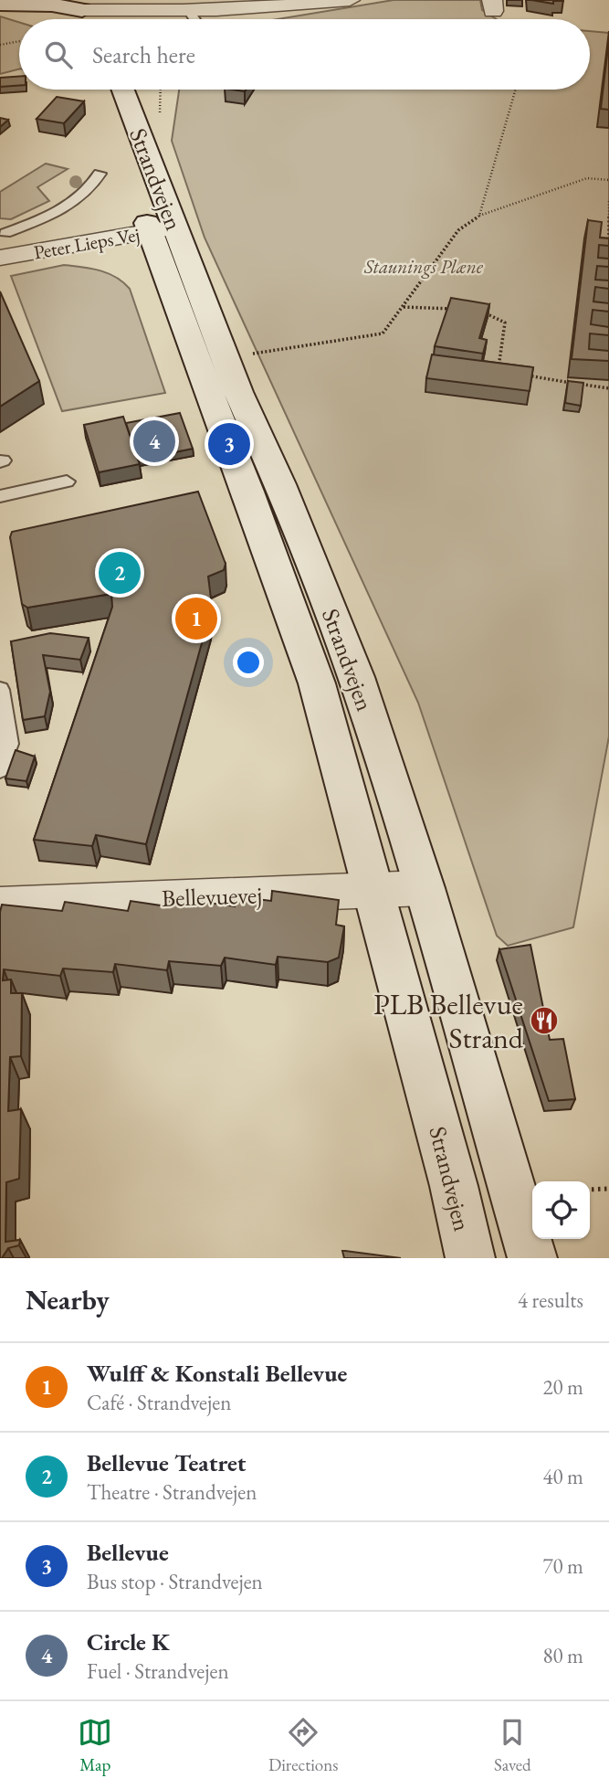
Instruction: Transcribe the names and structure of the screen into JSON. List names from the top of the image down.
{
  "streets": {
    "main road": ["Strandvejen"],
    "street": ["Peter Lieps Vej", "Bellevuevej"]
  },
  "crossings": [
    ["Strandvejen", "Peter Lieps Vej"],
    ["Strandvejen", "Bellevuevej"]
  ],
  "parks": ["Staunings Plæne"],
  "places": {
    "restaurant": ["PLB Bellevue Strand"]
  },
  "page": {
    "search": "Search here",
    "pins": [
      "4",
      "3",
      "2",
      "1"
    ],
    "heading": ["Nearby", "4 results"],
    "list": [
      {
        "mark": "1",
        "name": "Wulff & Konstali Bellevue",
        "note": "Café · Strandvejen",
        "value": "20 m"
      },
      {
        "mark": "2",
        "name": "Bellevue Teatret",
        "note": "Theatre · Strandvejen",
        "value": "40 m"
      },
      {
        "mark": "3",
        "name": "Bellevue",
        "note": "Bus stop · Strandvejen",
        "value": "70 m"
      },
      {
        "mark": "4",
        "name": "Circle K",
        "note": "Fuel · Strandvejen",
        "value": "80 m"
      }
    ],
    "nav": ["Map", "Directions", "Saved"]
  }
}
